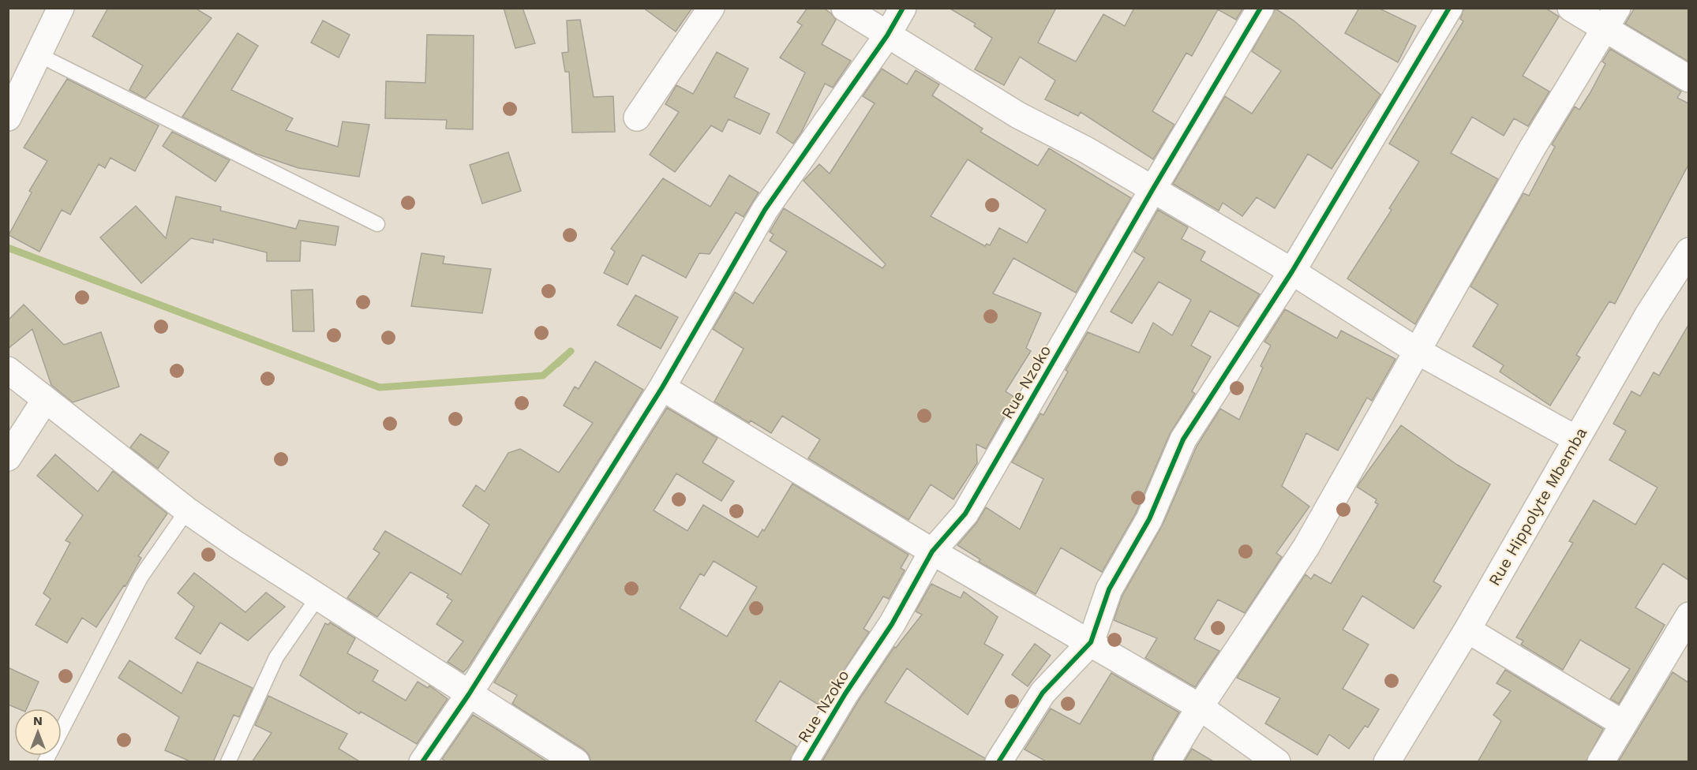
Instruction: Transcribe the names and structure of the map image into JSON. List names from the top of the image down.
{
  "streets": {
    "street": ["Rue Nzoko", "Rue Hippolyte Mbemba"]
  },
  "north": "top"
}
